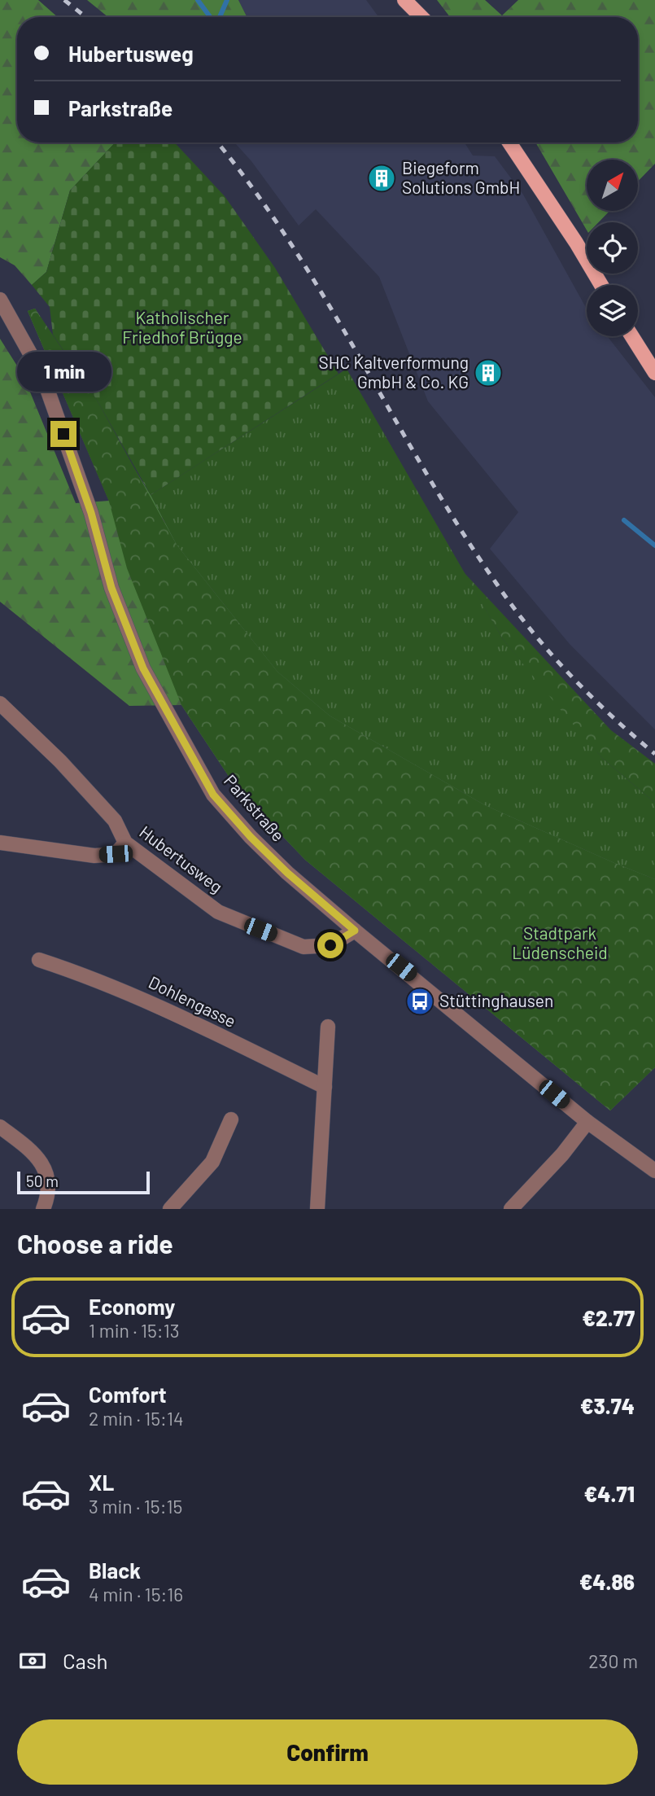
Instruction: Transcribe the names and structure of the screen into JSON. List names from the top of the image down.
{
  "streets": {
    "street": ["Parkstraße", "Hubertusweg", "Dohlengasse"]
  },
  "crossings": [
    ["Parkstraße", "Hubertusweg"]
  ],
  "parks": ["Katholischer Friedhof Brügge", "Stadtpark Lüdenscheid"],
  "places": {
    "building": ["Biegeform Solutions GmbH", "SHC Kaltverformung GmbH & Co. KG"],
    "bus stop": ["Stüttinghausen"]
  },
  "scale_bar": "50 m",
  "north": "top right",
  "page": {
    "banner": ["Hubertusweg", "Parkstraße"],
    "bubble": "1 min",
    "scale": "50 m",
    "heading": "Choose a ride",
    "list": [
      {
        "name": "Economy",
        "note": "1 min · 15:13",
        "value": "€2.77"
      },
      {
        "name": "Comfort",
        "note": "2 min · 15:14",
        "value": "€3.74"
      },
      {
        "name": "XL",
        "note": "3 min · 15:15",
        "value": "€4.71"
      },
      {
        "name": "Black",
        "note": "4 min · 15:16",
        "value": "€4.86"
      }
    ],
    "pay": ["Cash", "230 m"],
    "buttons": "Confirm"
  }
}
